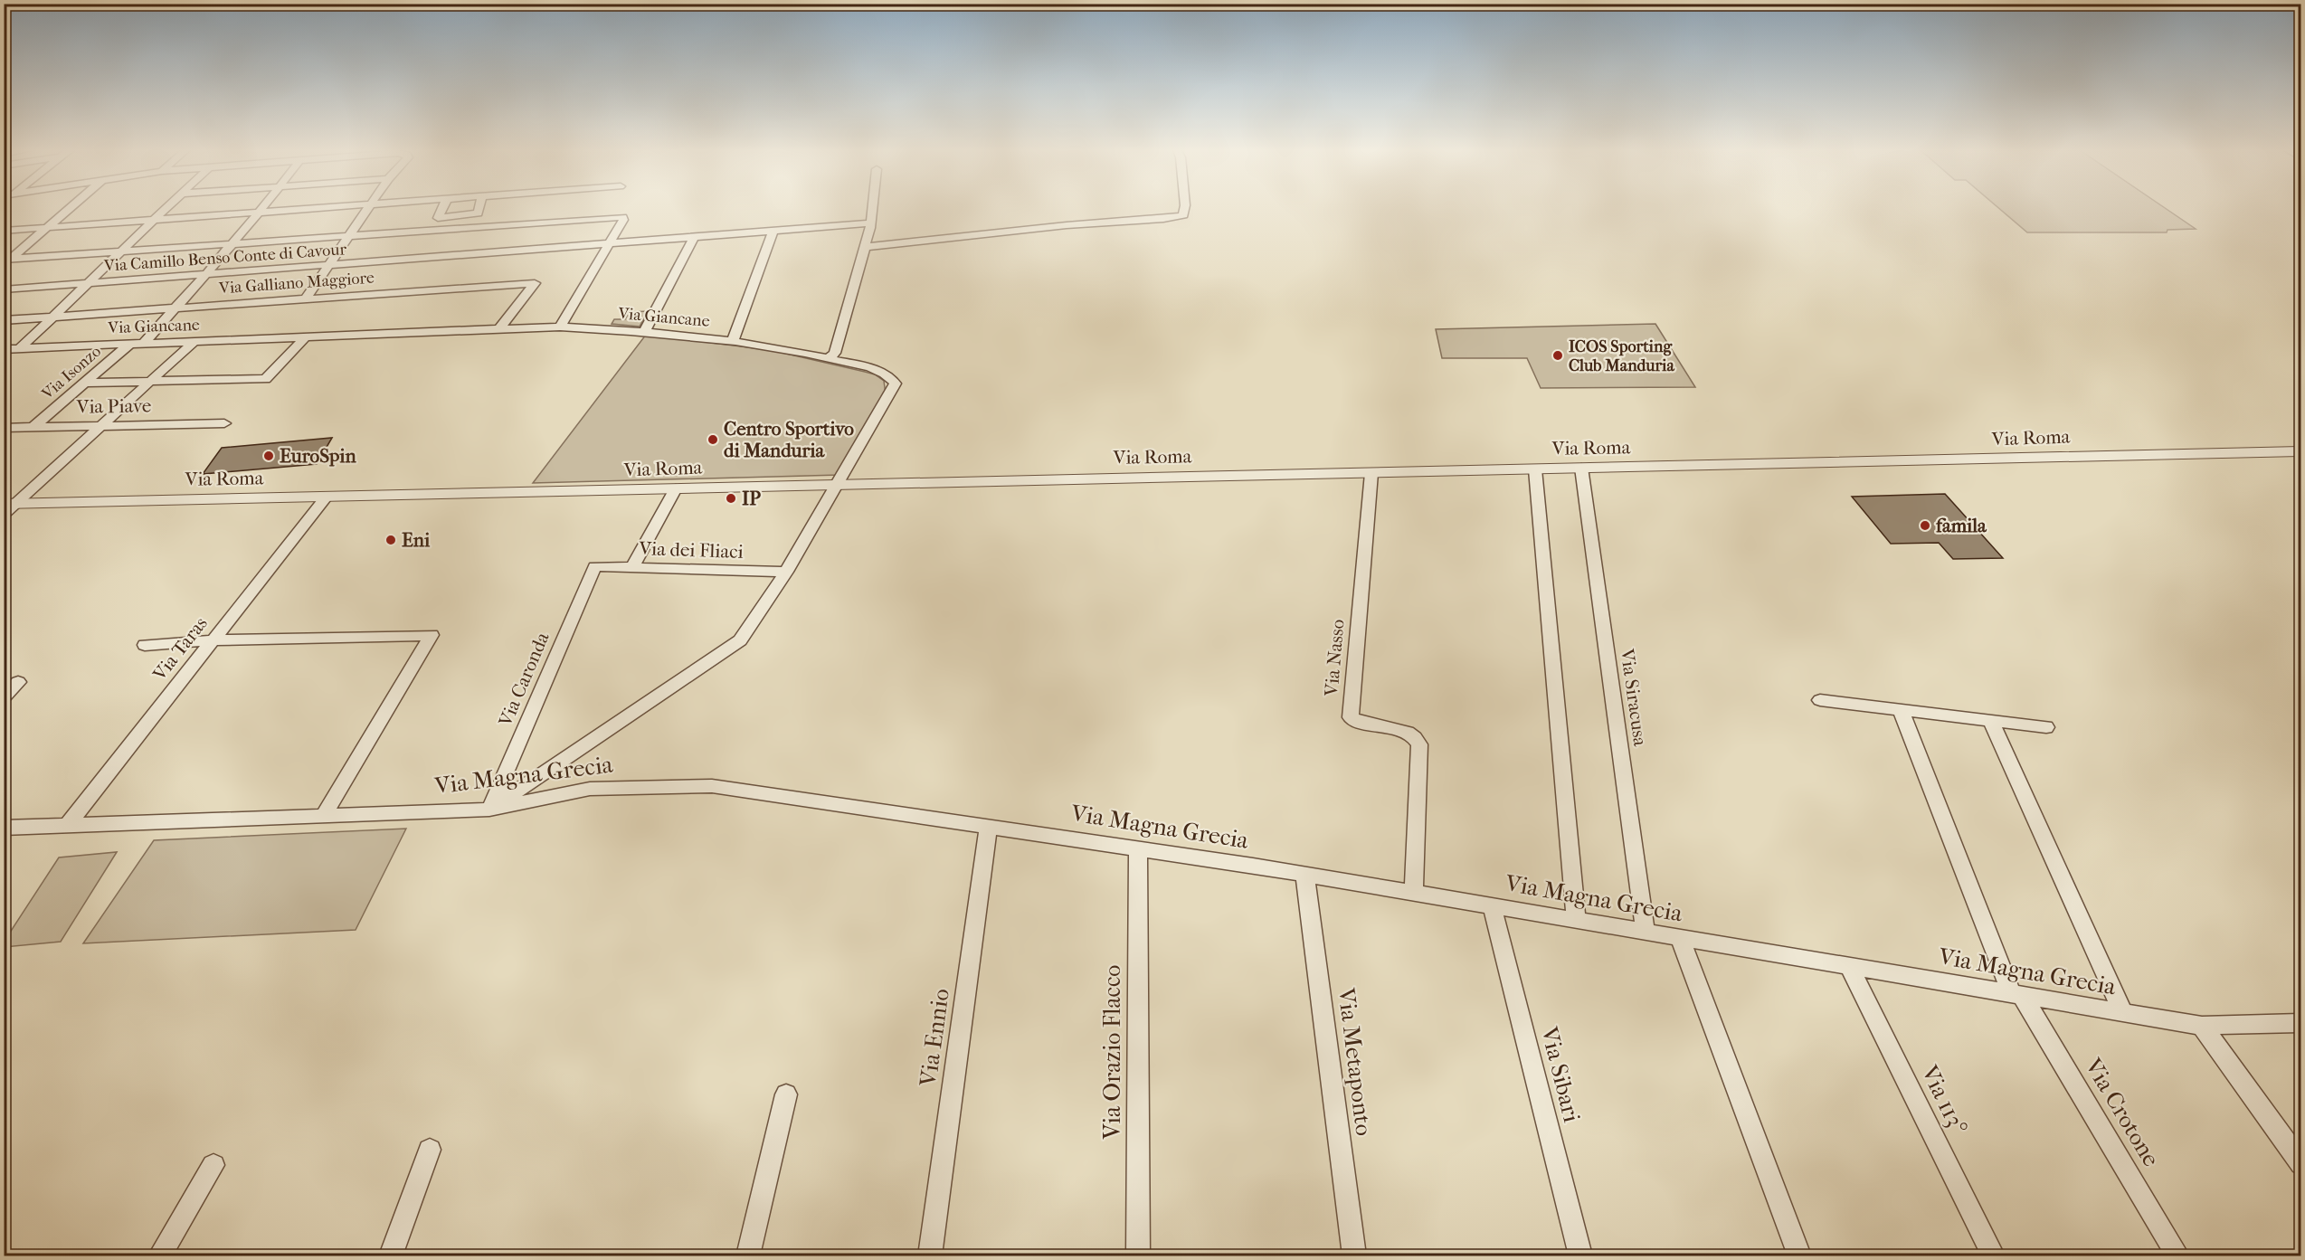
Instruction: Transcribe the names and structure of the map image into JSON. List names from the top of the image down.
{
  "streets": {
    "street": [
      "Via Camillo Benso Conte di Cavour",
      "Via Galliano Maggiore",
      "Via Giancane",
      "Via Isonzo",
      "Via Piave",
      "Via Roma",
      "Via dei Fliaci",
      "Via Taras",
      "Via Nasso",
      "Via Caronda",
      "Via Siracusa",
      "Via Magna Grecia",
      "Via Ennio",
      "Via Orazio Flacco",
      "Via Metaponto",
      "Via Sibari",
      "Via 113°",
      "Via Crotone"
    ]
  },
  "crossings": [
    ["Via Camillo Benso Conte di Cavour", "Via Isonzo"],
    ["Via Galliano Maggiore", "Via Giancane"],
    ["Via Galliano Maggiore", "Via Isonzo"],
    ["Via Giancane", "Via Isonzo"],
    ["Via Giancane", "Via Roma"],
    ["Via Isonzo", "Via Piave"],
    ["Via Roma", "Via Taras"],
    ["Via Roma", "Via Nasso"],
    ["Via Roma", "Via Siracusa"],
    ["Via dei Fliaci", "Via Caronda"],
    ["Via Taras", "Via Magna Grecia"],
    ["Via Nasso", "Via Magna Grecia"],
    ["Via Caronda", "Via Magna Grecia"],
    ["Via Siracusa", "Via Magna Grecia"],
    ["Via Magna Grecia", "Via Ennio"],
    ["Via Magna Grecia", "Via Orazio Flacco"],
    ["Via Magna Grecia", "Via Metaponto"],
    ["Via Magna Grecia", "Via Sibari"],
    ["Via Magna Grecia", "Via 113°"],
    ["Via Magna Grecia", "Via Crotone"]
  ],
  "places": [
    "ICOS Sporting Club Manduria",
    "Centro Sportivo di Manduria",
    "EuroSpin",
    "IP",
    "famila",
    "Eni"
  ]
}
